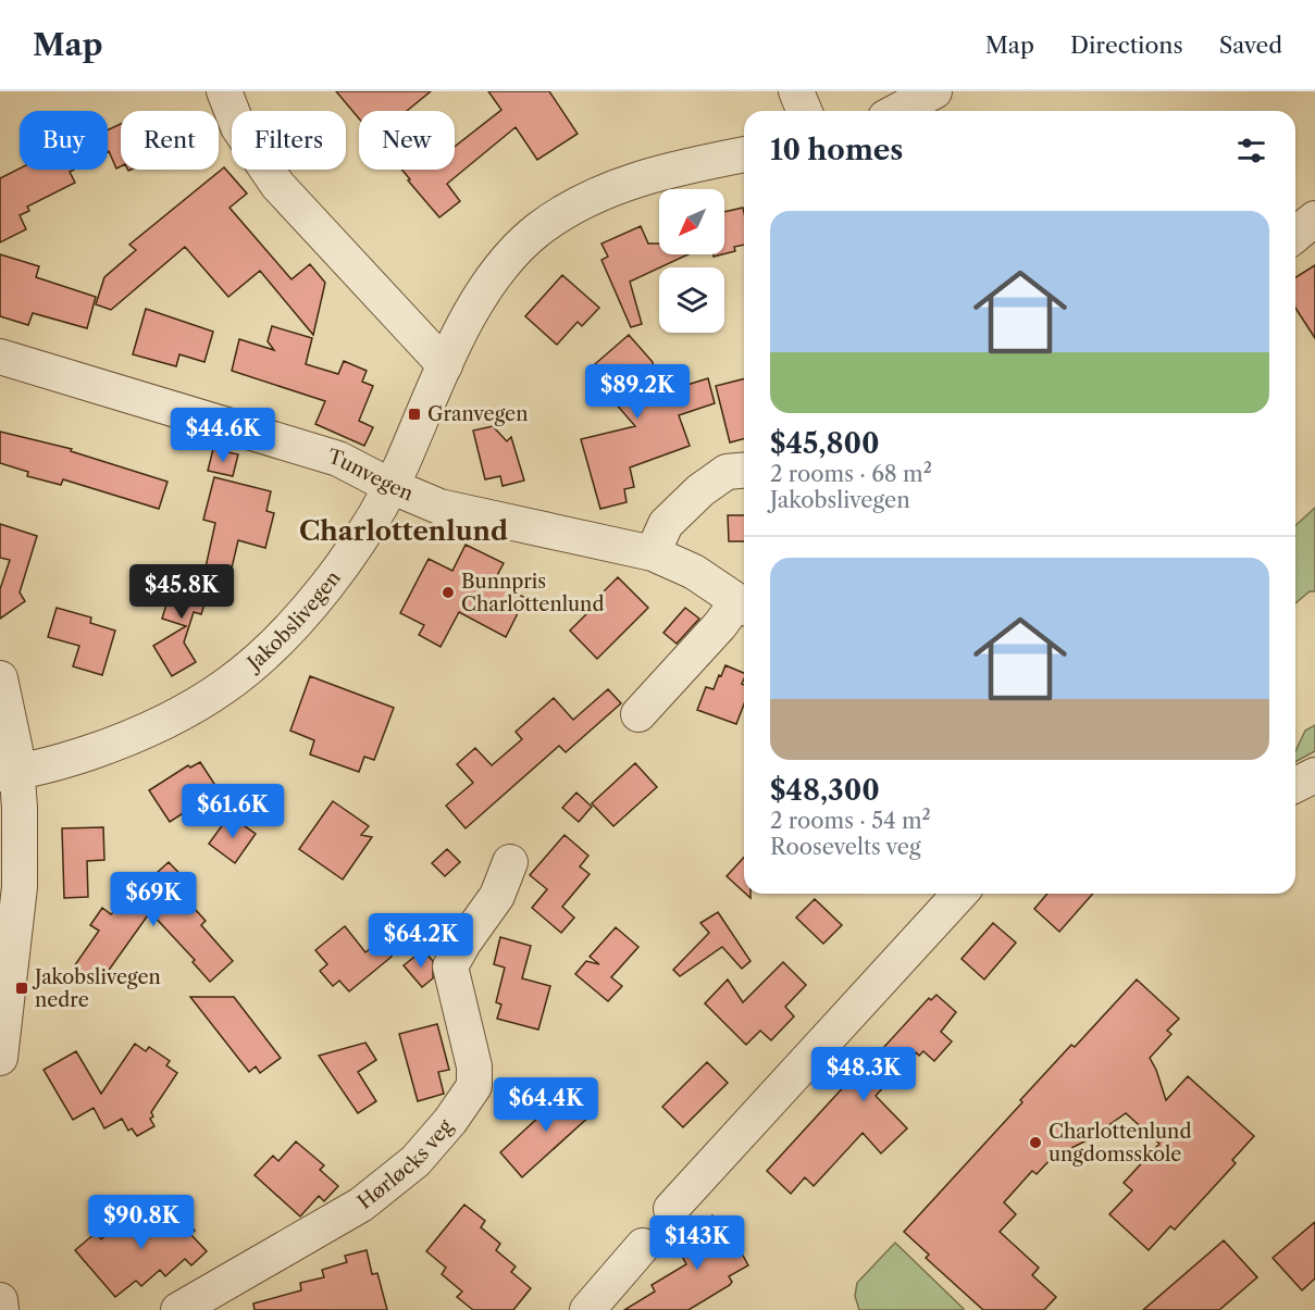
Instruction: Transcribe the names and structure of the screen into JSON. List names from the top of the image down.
{
  "streets": {
    "street": ["Tunvegen", "Jakobslivegen", "Hørløcks veg"]
  },
  "crossings": [
    ["Tunvegen", "Jakobslivegen"]
  ],
  "districts": ["Charlottenlund"],
  "places": {
    "transit": ["Granvegen", "Jakobslivegen nedre"],
    "other": ["Bunnpris Charlottenlund", "Charlottenlund ungdomsskole"]
  },
  "north": "bottom left",
  "page": {
    "header": "Map",
    "nav": ["Map", "Directions", "Saved"],
    "chip": [
      "Buy",
      "Rent",
      "Filters",
      "New"
    ],
    "heading": "10 homes",
    "list": [
      {
        "name": "$45,800",
        "note": "2 rooms · 68 m² · Jakobslivegen"
      },
      {
        "name": "$48,300",
        "note": "2 rooms · 54 m² · Roosevelts veg"
      }
    ],
    "price": [
      "$89.2K",
      "$44.6K",
      "$45.8K",
      "$61.6K",
      "$69K",
      "$64.2K",
      "$48.3K",
      "$64.4K",
      "$90.8K",
      "$143K"
    ]
  }
}
